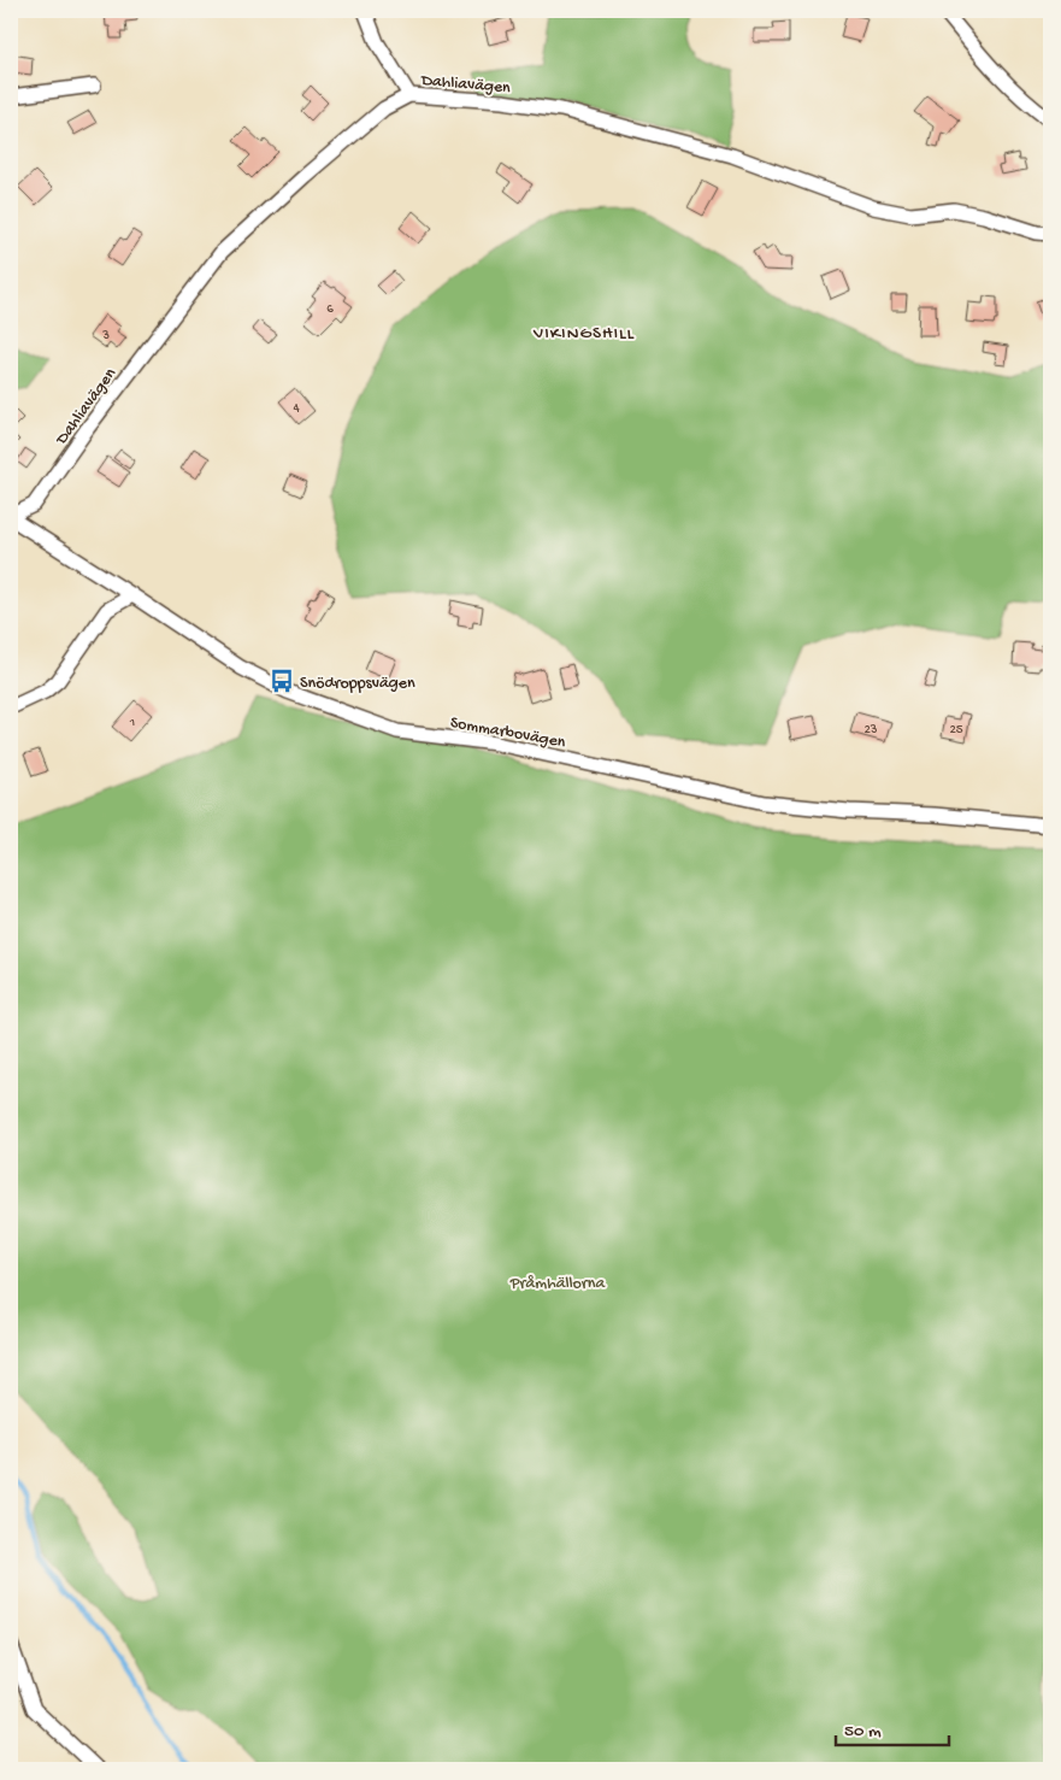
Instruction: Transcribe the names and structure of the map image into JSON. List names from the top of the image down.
{
  "streets": {
    "street": ["Dahliavägen", "Sommarbovägen"]
  },
  "crossings": [
    ["Dahliavägen", "Sommarbovägen"]
  ],
  "districts": ["VIKINGSHILL"],
  "parks": ["Pråmhällorna"],
  "places": {
    "bus stop": ["Snödroppsvägen"]
  },
  "house_numbers": [
    "6",
    "3",
    "4",
    "1",
    "23",
    "25"
  ],
  "scale_bar": "50 m"
}
